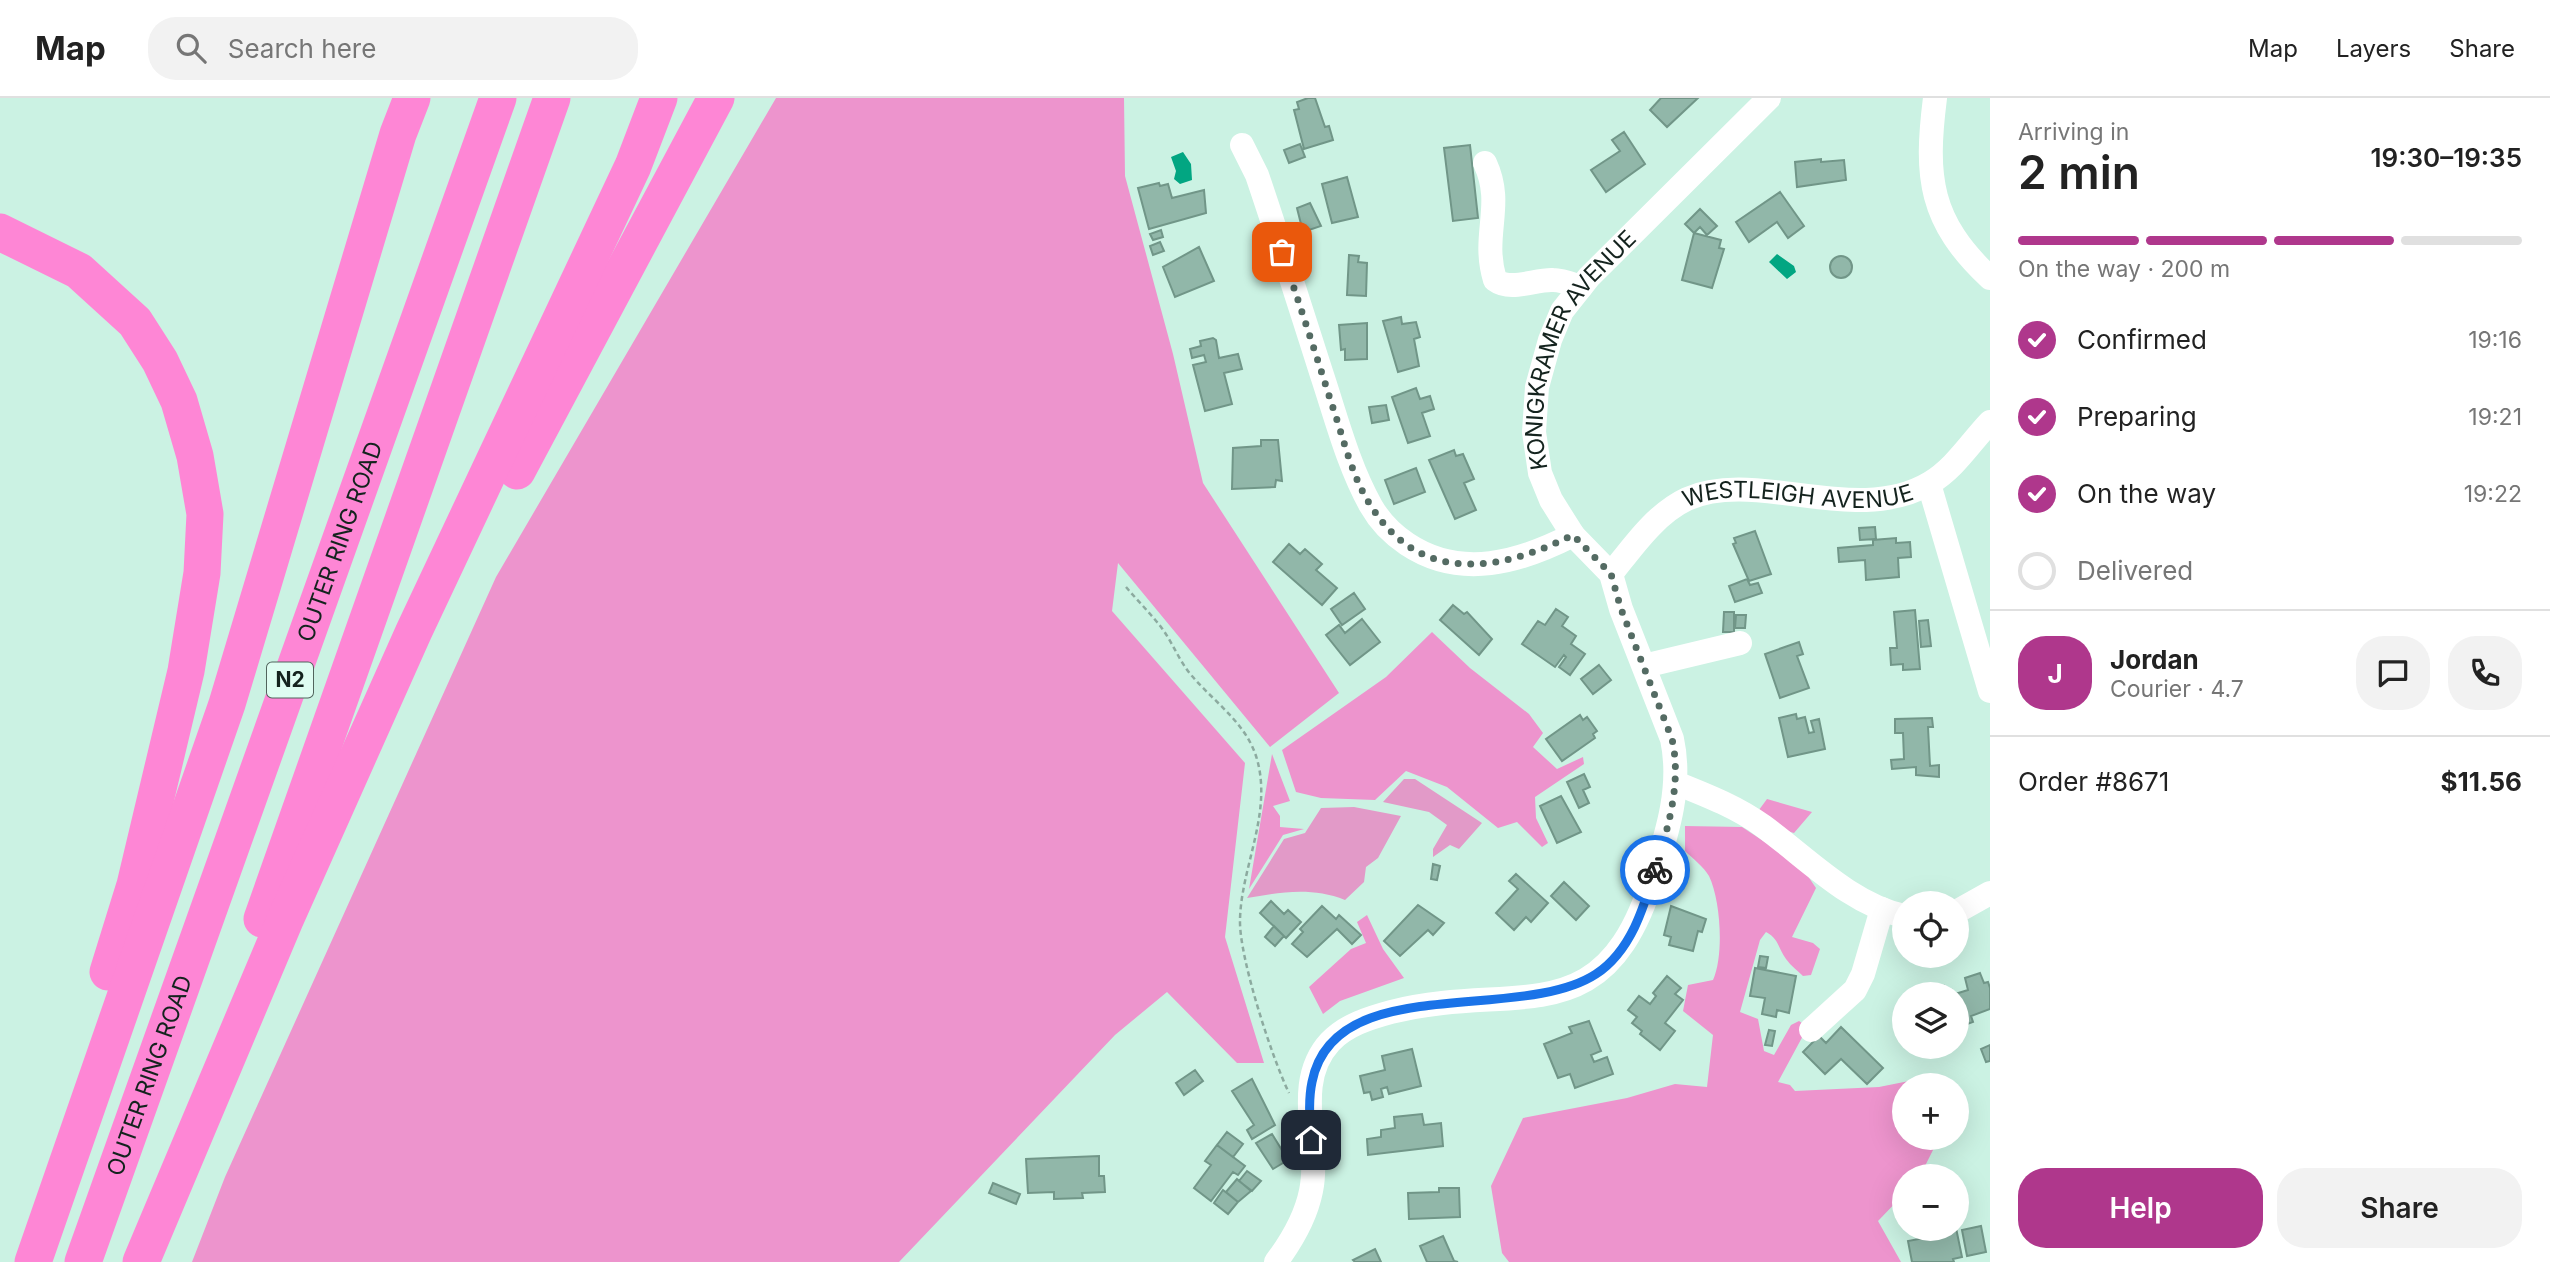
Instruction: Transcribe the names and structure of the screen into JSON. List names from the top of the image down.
{
  "streets": {
    "highway": ["OUTER RING ROAD", "N2"],
    "street": ["KONIGKRAMER AVENUE", "WESTLEIGH AVENUE"]
  },
  "crossings": [
    ["KONIGKRAMER AVENUE", "WESTLEIGH AVENUE"]
  ],
  "page": {
    "header": "Map",
    "search": "Search here",
    "nav": ["Map", "Layers", "Share"],
    "heading": ["2 min", "Arriving in", "19:30–19:35"],
    "panel": [
      "Jordan",
      "Courier · 4.7",
      "Order #8671",
      "$11.56"
    ],
    "bar": "On the way · 200 m",
    "list": [
      ["Confirmed", "19:16"],
      ["Preparing", "19:21"],
      ["On the way", "19:22"],
      "Delivered"
    ],
    "round": "J",
    "map_buttons": ["+", "−"],
    "buttons": ["Help", "Share"]
  }
}
